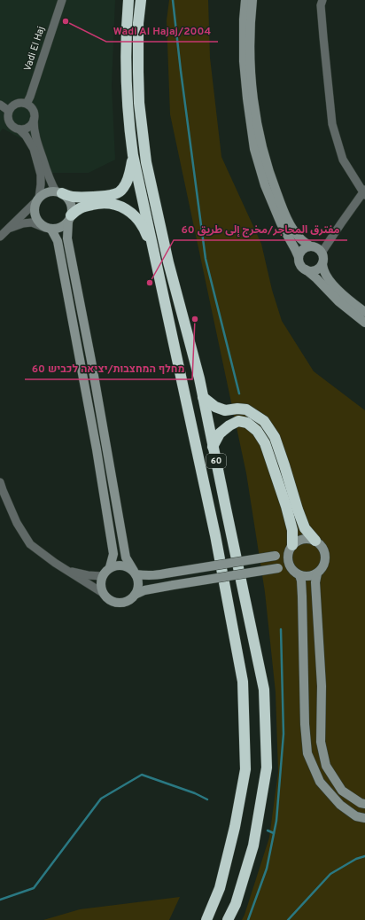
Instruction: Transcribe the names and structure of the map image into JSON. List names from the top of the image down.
{
  "streets": {
    "highway": ["60"],
    "street": ["Vadi El Haj"]
  },
  "places": ["Wadi Al Hajaj/2004", "مفترق المحاجر/مخرج إلى طريق 60", "מחלף המחצבות/יציאה לכביש 60"]
}
